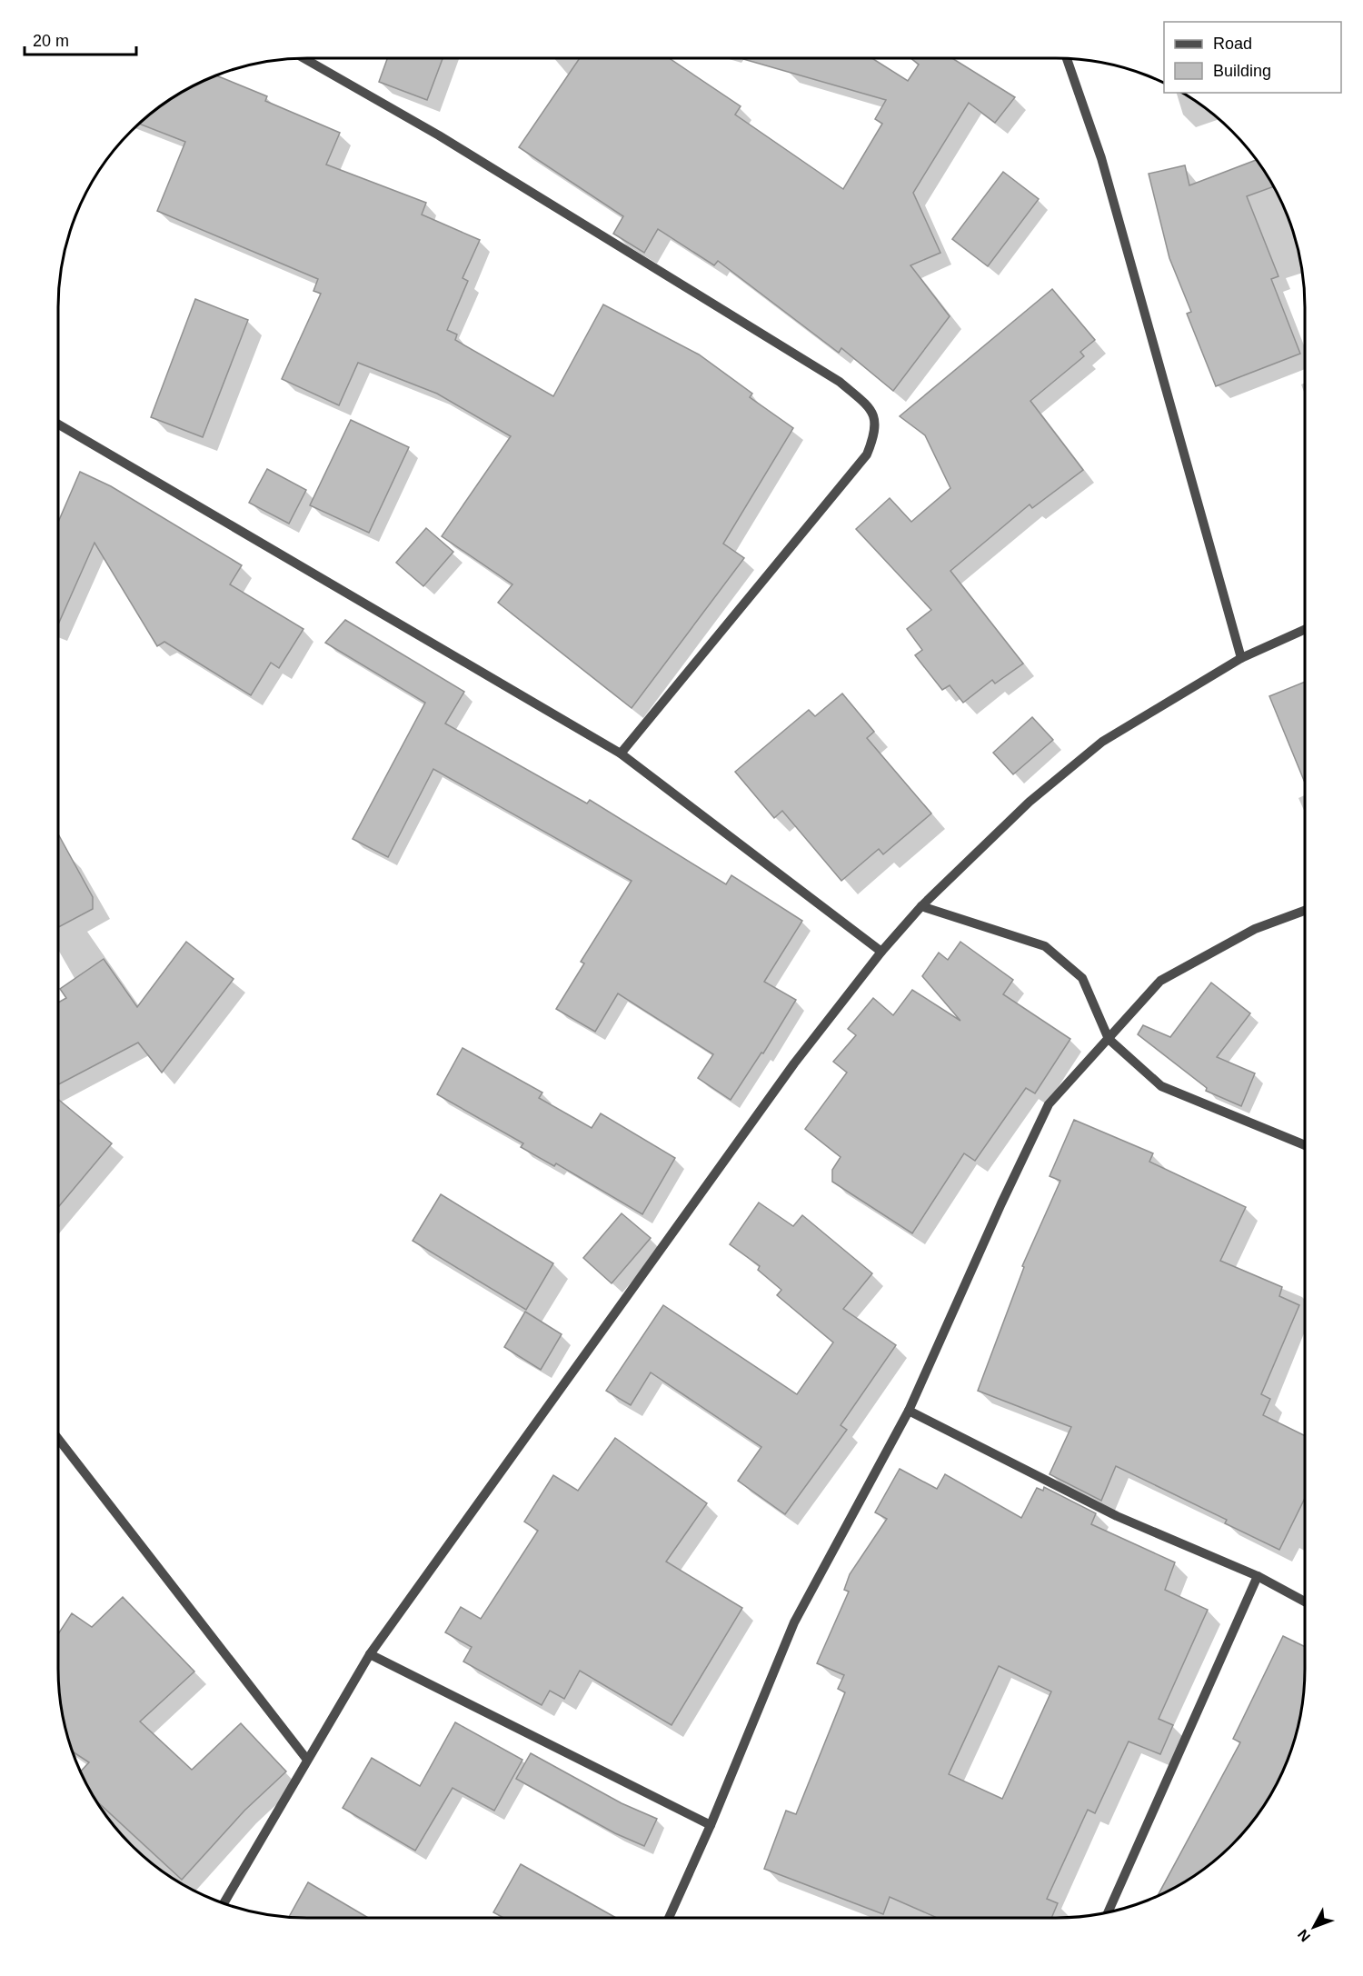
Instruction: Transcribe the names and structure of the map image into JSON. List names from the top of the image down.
{
  "legend": ["Road", "Building"],
  "scale_bar": "20 m",
  "north": "bottom left"
}
